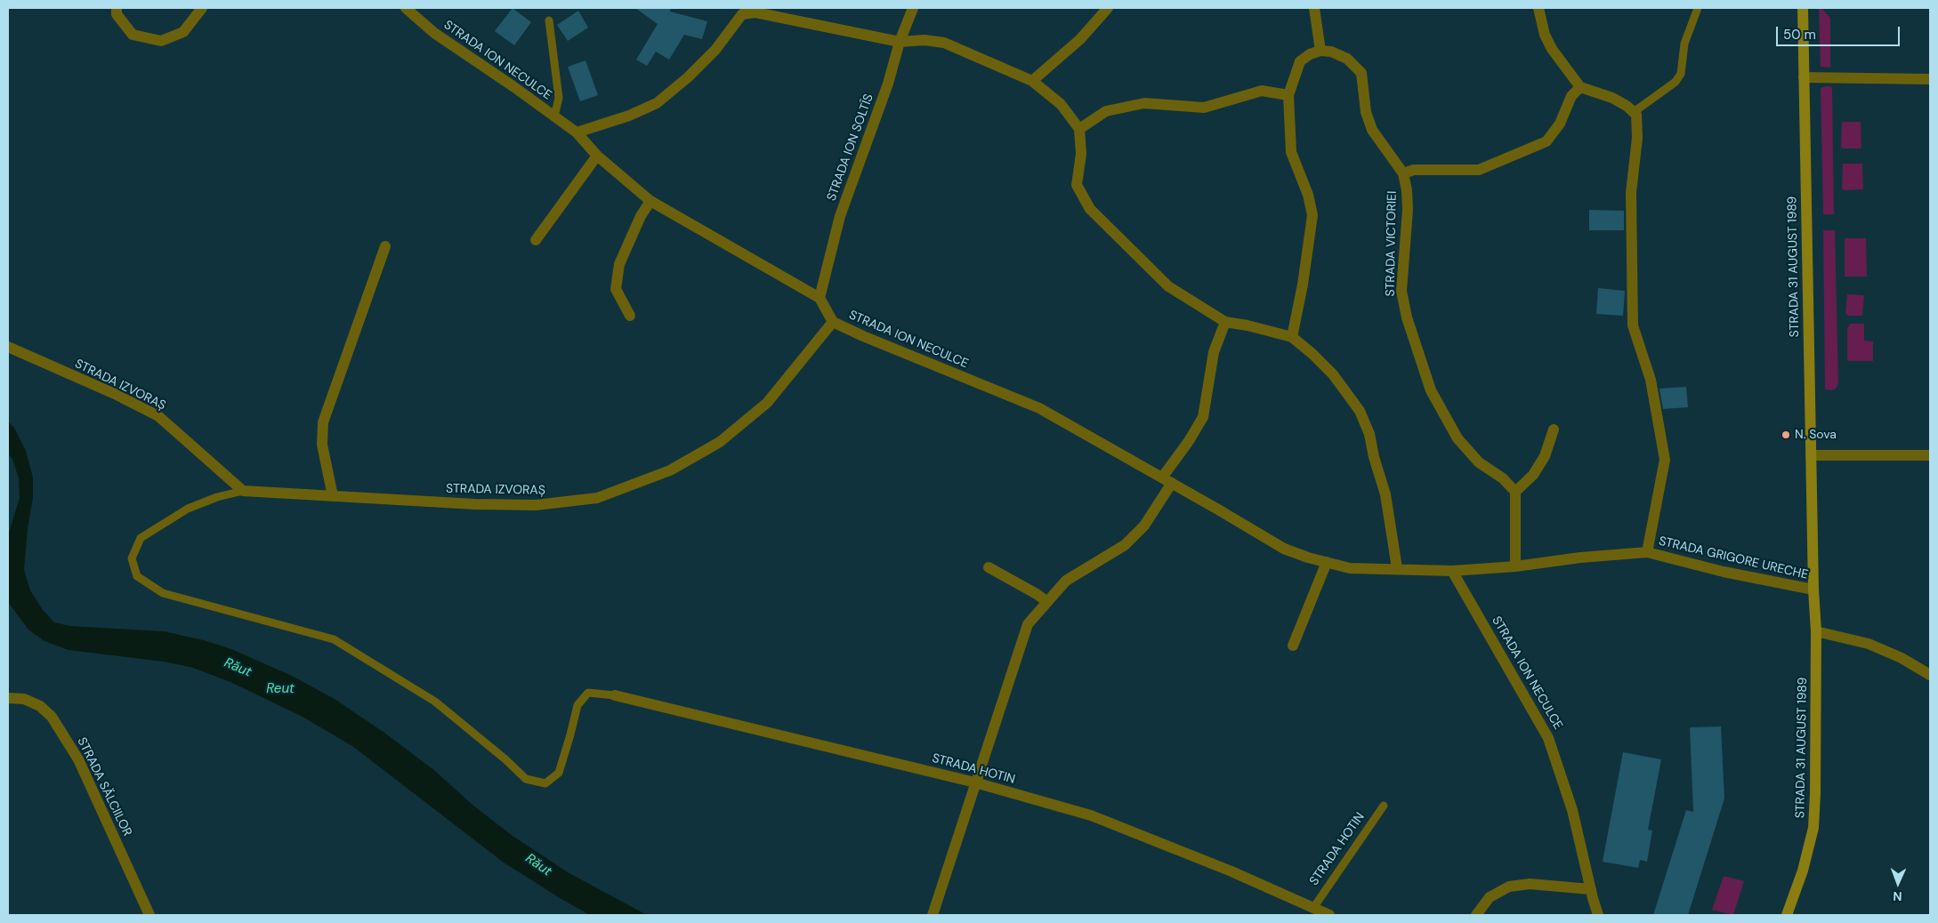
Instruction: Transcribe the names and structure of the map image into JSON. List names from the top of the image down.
{
  "streets": {
    "main road": ["STRADA 31 AUGUST 1989"],
    "street": [
      "STRADA ION NECULCE",
      "STRADA ION SOLTÎS",
      "STRADA VICTORIEI",
      "STRADA IZVORAȘ",
      "STRADA GRIGORE URECHE",
      "STRADA HOTIN",
      "STRADA SĂLCIILOR"
    ]
  },
  "crossings": [
    ["STRADA ION NECULCE", "STRADA ION SOLTÎS"],
    ["STRADA ION NECULCE", "STRADA IZVORAȘ"],
    ["STRADA ION NECULCE", "STRADA GRIGORE URECHE"],
    ["STRADA 31 AUGUST 1989", "STRADA GRIGORE URECHE"]
  ],
  "water": ["Răut", "Reut"],
  "places": ["N. Sova"],
  "scale_bar": "50 m",
  "north": "bottom"
}
